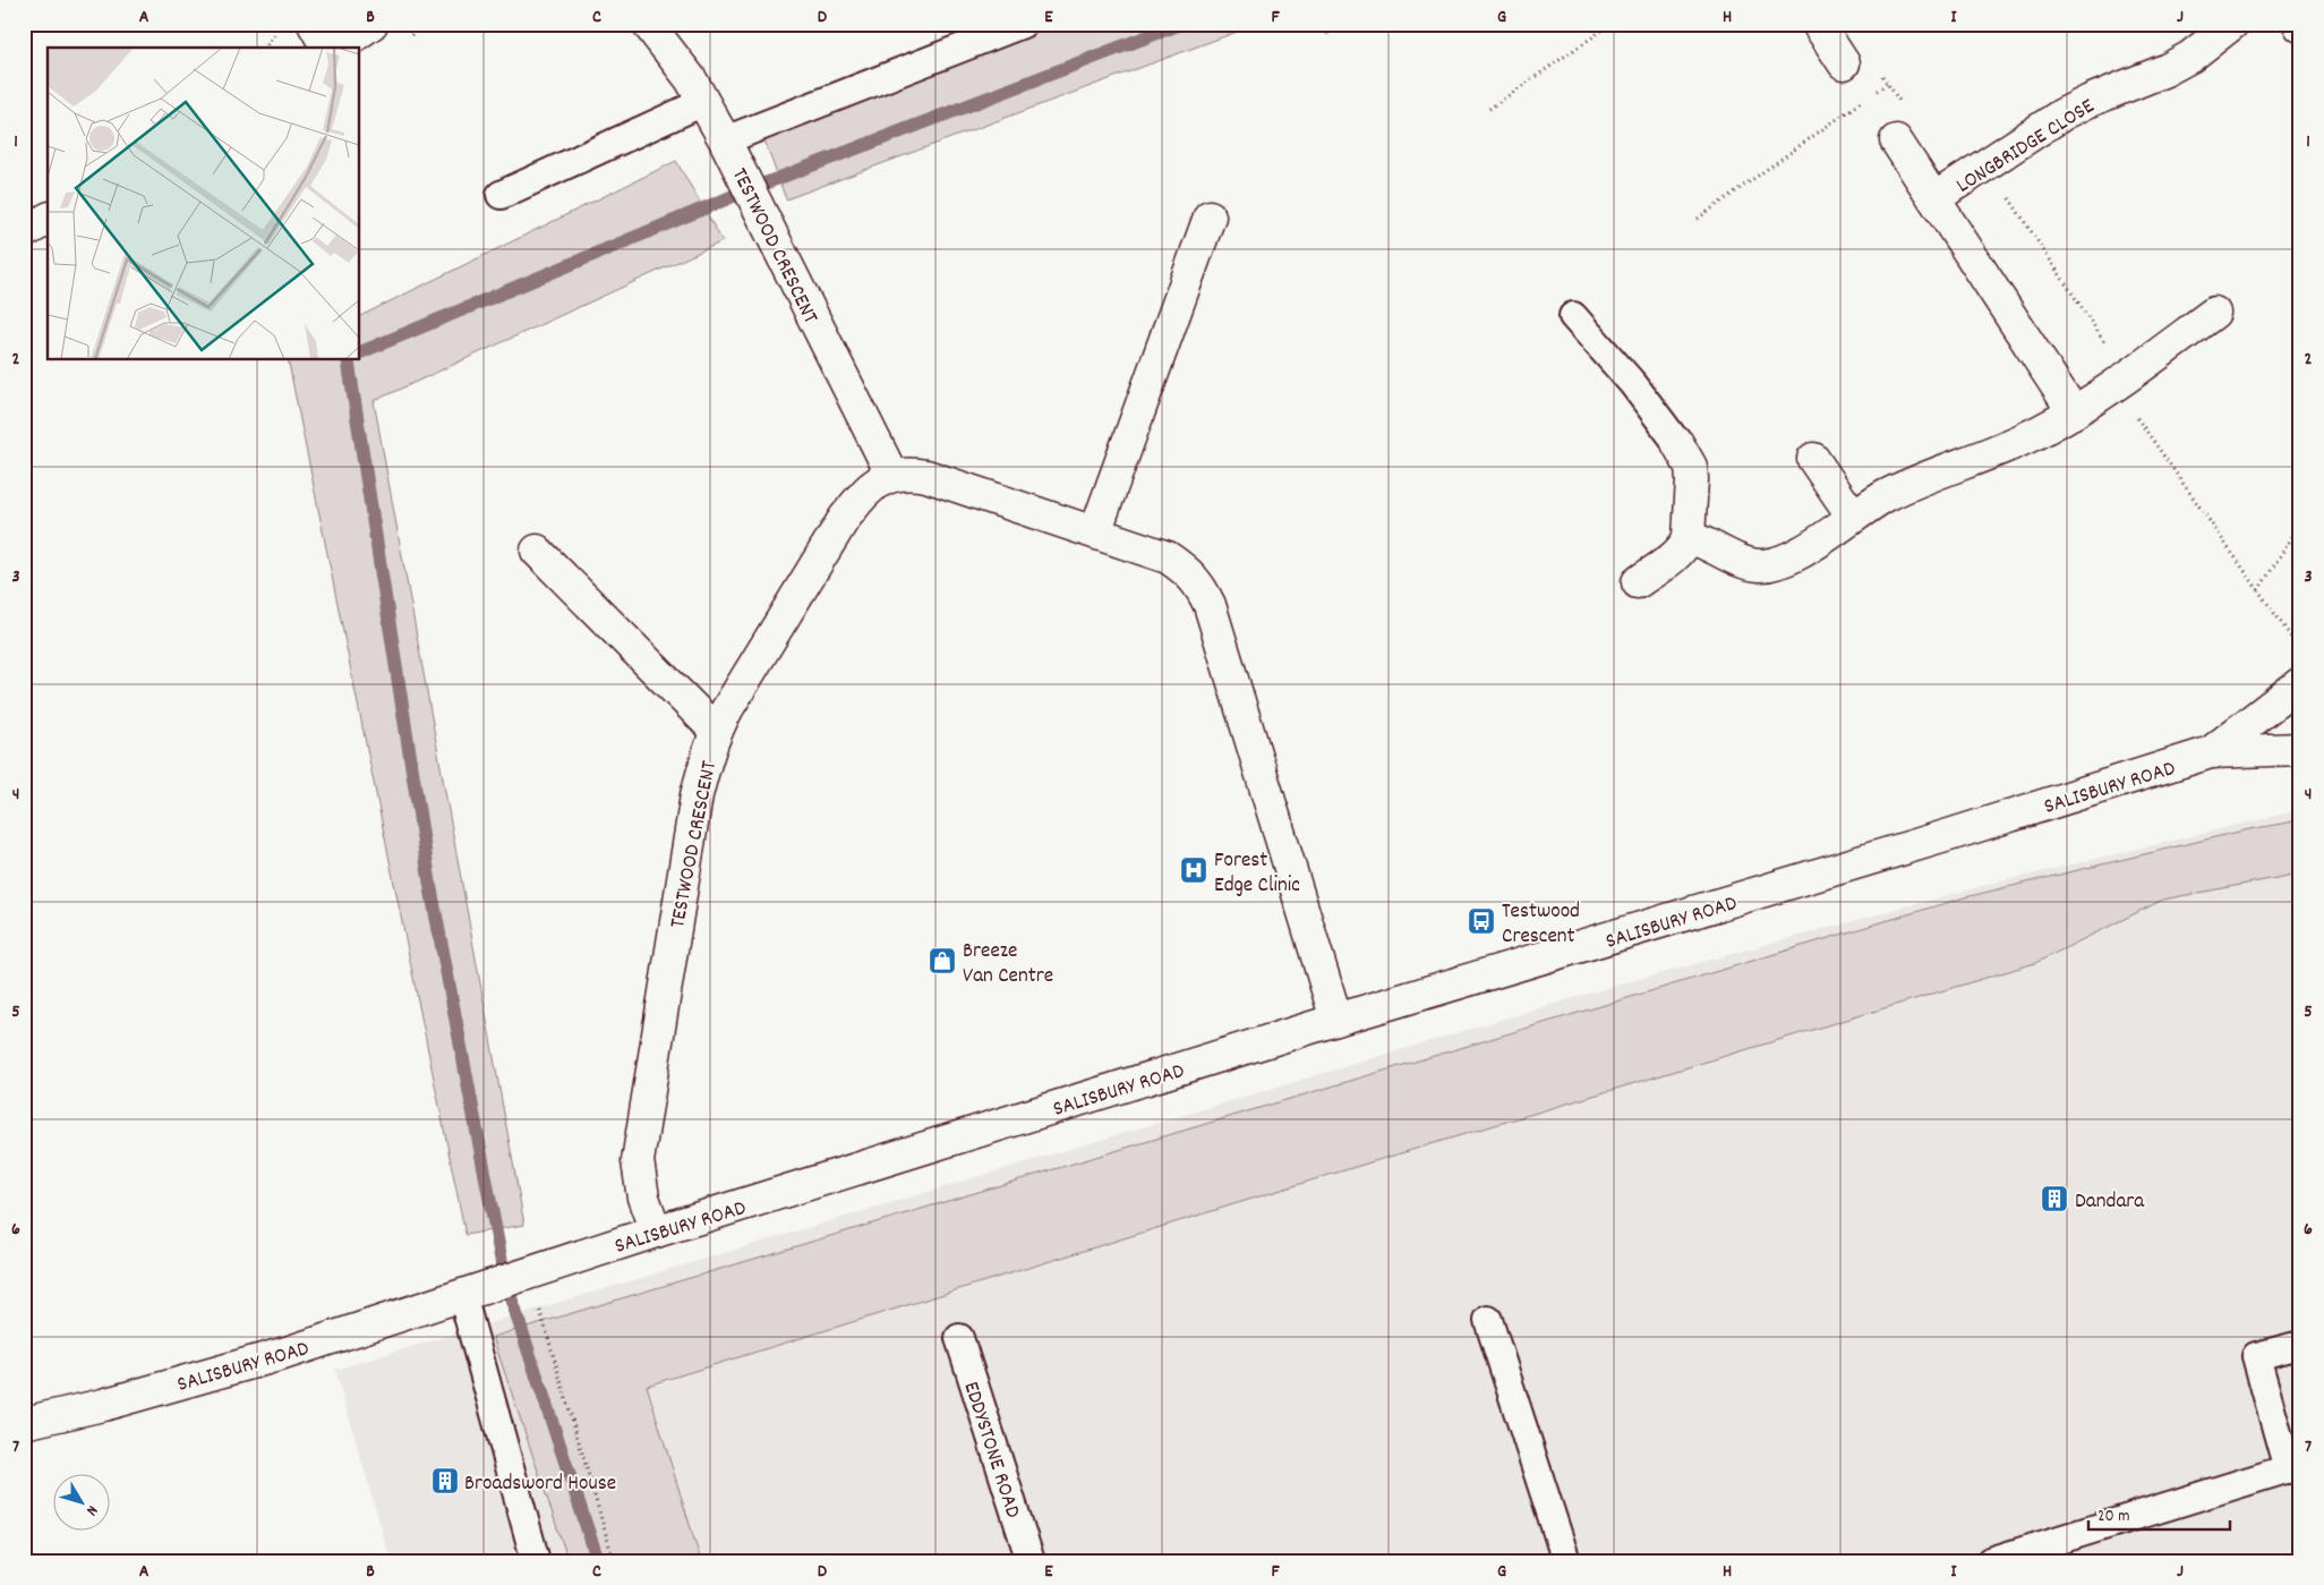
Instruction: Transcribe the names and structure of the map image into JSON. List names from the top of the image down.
{
  "streets": {
    "street": ["LONGBRIDGE CLOSE", "TESTWOOD CRESCENT", "SALISBURY ROAD"],
    "lane": ["EDDYSTONE ROAD"]
  },
  "crossings": [
    ["TESTWOOD CRESCENT", "SALISBURY ROAD"]
  ],
  "places": {
    "hospital": ["Forest Edge Clinic"],
    "bus stop": ["Testwood Crescent"],
    "shop": ["Breeze Van Centre"],
    "building": ["Dandara", "Broadsword House"]
  },
  "scale_bar": "20 m",
  "north": "bottom right",
  "grid": {
    "columns": [
      "A",
      "B",
      "C",
      "D",
      "E",
      "F",
      "G",
      "H",
      "I",
      "J"
    ],
    "rows": [
      "1",
      "2",
      "3",
      "4",
      "5",
      "6",
      "7"
    ]
  }
}
